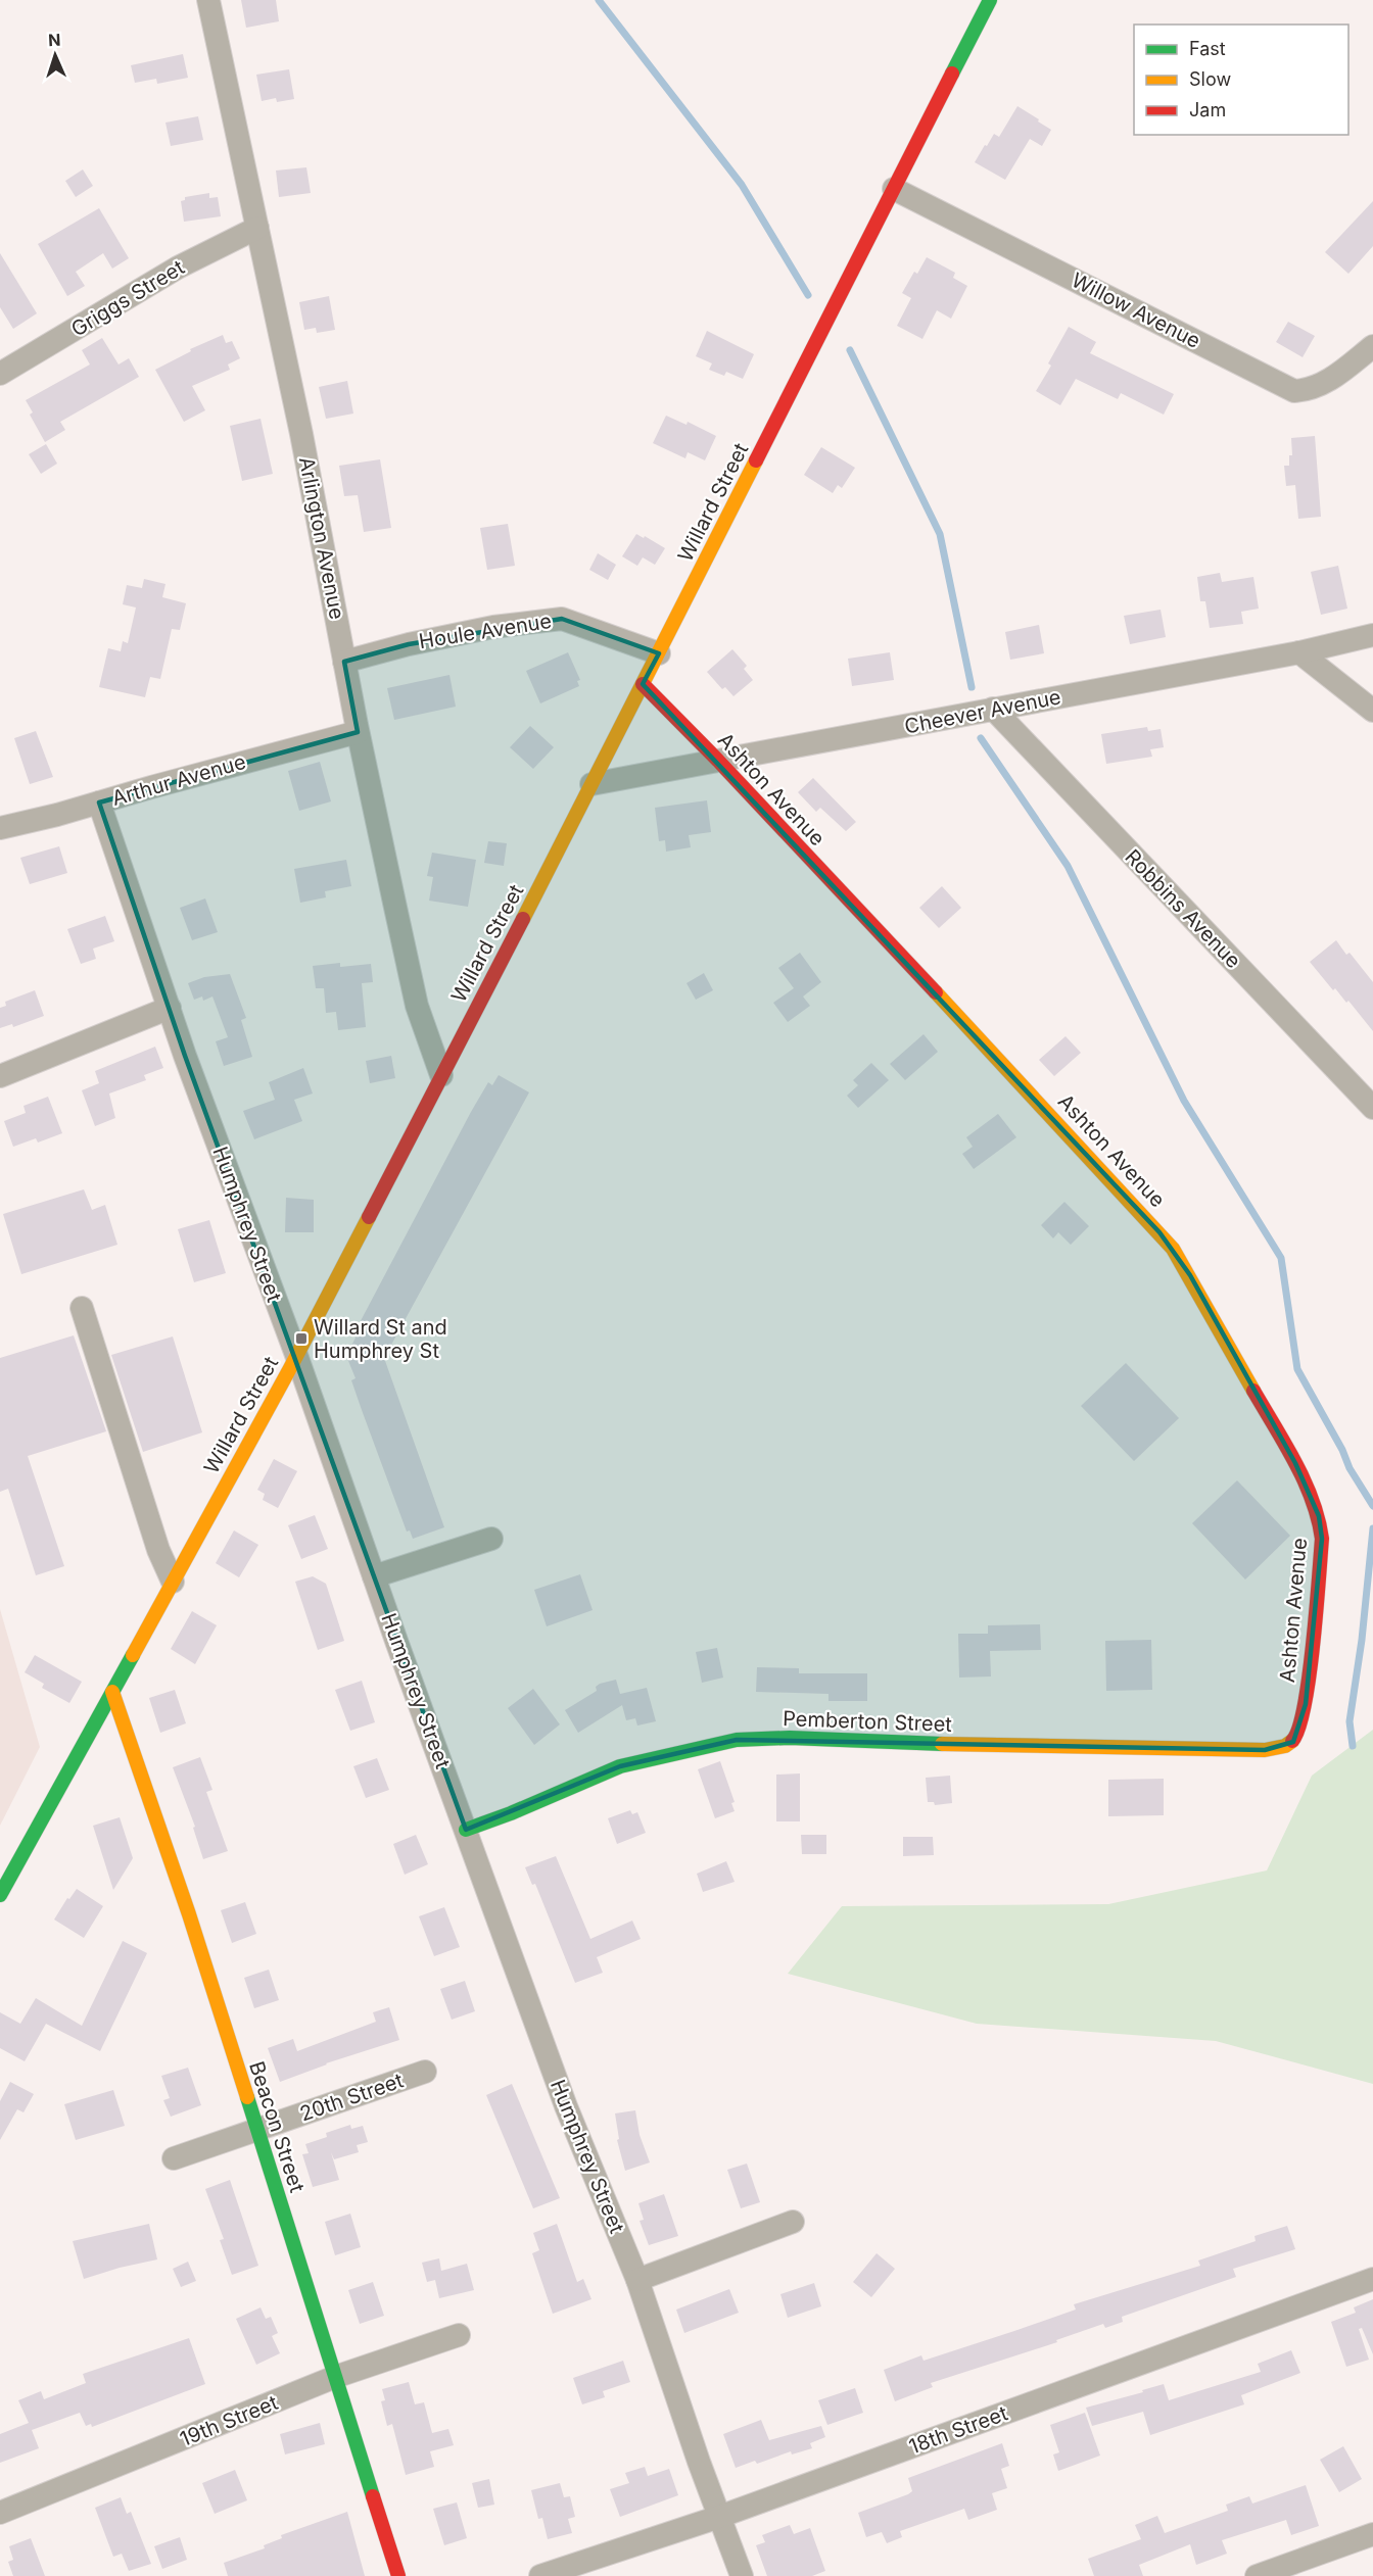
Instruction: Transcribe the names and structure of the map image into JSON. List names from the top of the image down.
{
  "streets": {
    "street": [
      "Griggs Street",
      "Willow Avenue",
      "Willard Street",
      "Arlington Avenue",
      "Houle Avenue",
      "Cheever Avenue",
      "Arthur Avenue",
      "Ashton Avenue",
      "Robbins Avenue",
      "Humphrey Street",
      "Pemberton Street",
      "20th Street",
      "Beacon Street",
      "19th Street",
      "18th Street"
    ]
  },
  "crossings": [
    ["Griggs Street", "Arlington Avenue"],
    ["Willow Avenue", "Willard Street"],
    ["Willard Street", "Arlington Avenue"],
    ["Willard Street", "Houle Avenue"],
    ["Willard Street", "Cheever Avenue"],
    ["Willard Street", "Ashton Avenue"],
    ["Willard Street", "Humphrey Street"],
    ["Willard Street", "Beacon Street"],
    ["Arlington Avenue", "Houle Avenue"],
    ["Arlington Avenue", "Arthur Avenue"],
    ["Cheever Avenue", "Ashton Avenue"],
    ["Cheever Avenue", "Robbins Avenue"],
    ["Arthur Avenue", "Humphrey Street"],
    ["Ashton Avenue", "Pemberton Street"],
    ["Humphrey Street", "Pemberton Street"],
    ["Humphrey Street", "18th Street"],
    ["20th Street", "Beacon Street"],
    ["Beacon Street", "19th Street"]
  ],
  "places": {
    "transit": ["Willard St and Humphrey St"]
  },
  "legend": ["Fast", "Slow", "Jam"],
  "north": "top"
}
